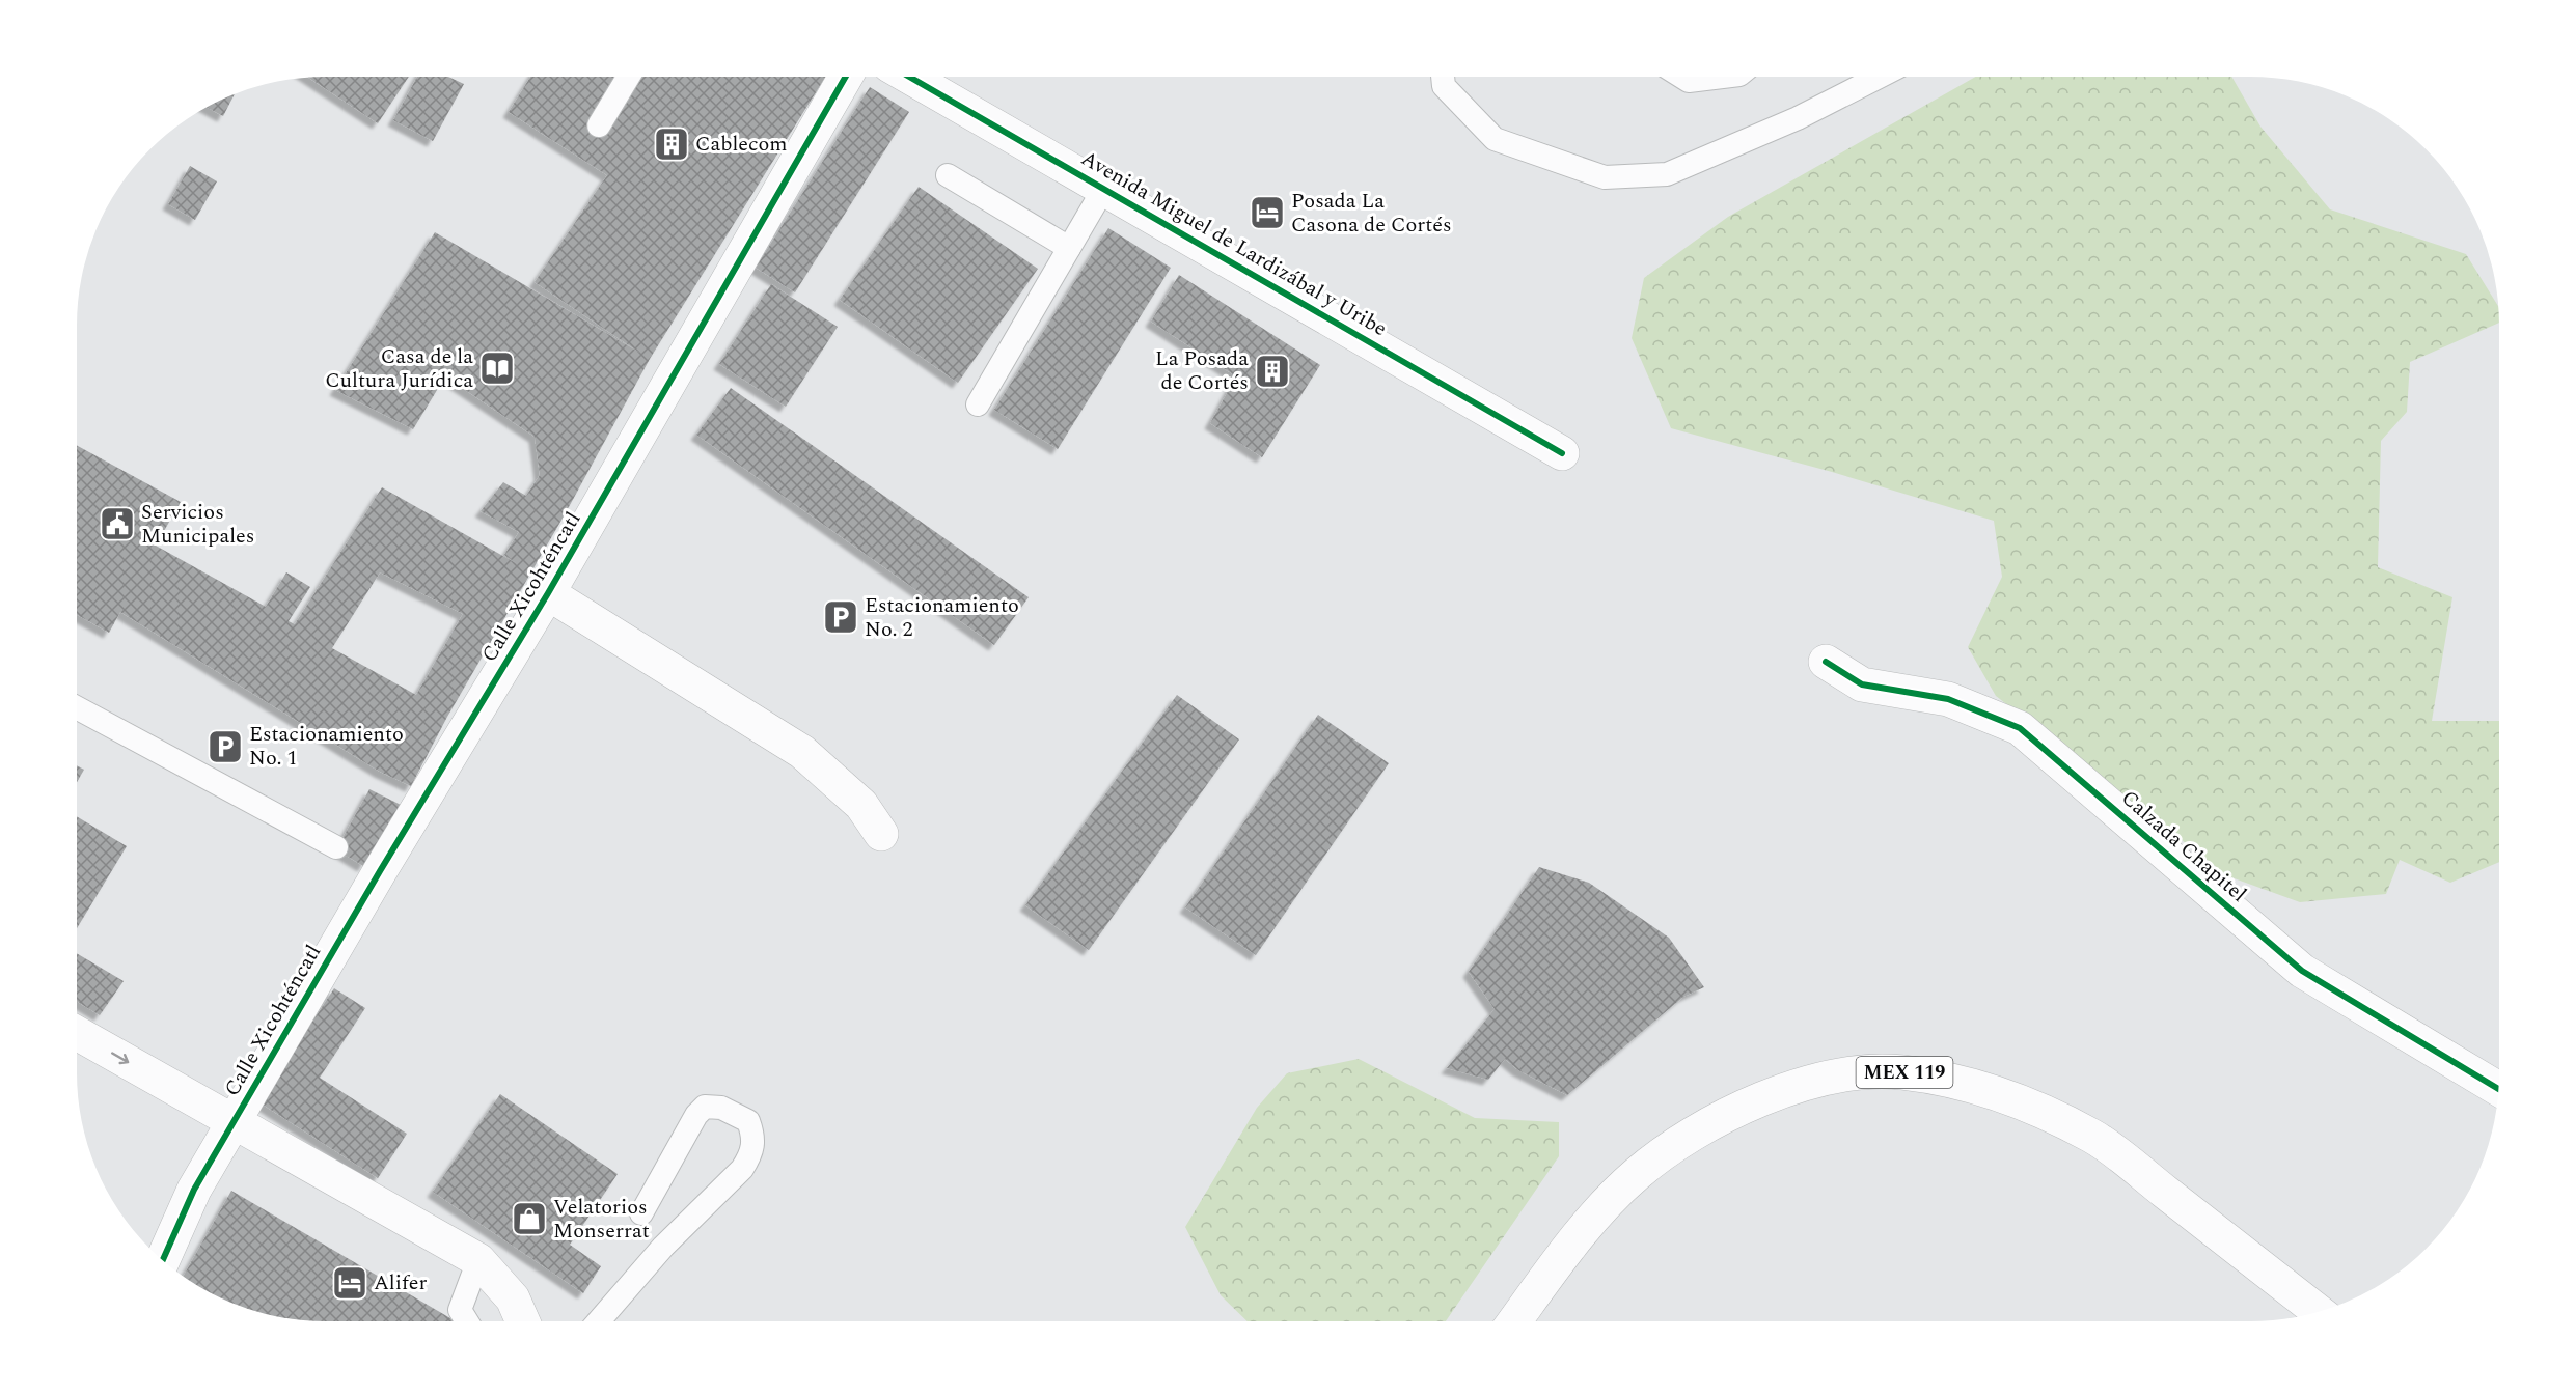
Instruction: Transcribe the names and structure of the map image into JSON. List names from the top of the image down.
{
  "streets": {
    "street": [
      "Avenida Miguel de Lardizábal y Uribe",
      "Calle Xicohténcatl",
      "Calzada Chapitel",
      "MEX 119"
    ]
  },
  "places": {
    "building": ["Cablecom", "La Posada de Cortés"],
    "hotel": ["Posada La Casona de Cortés", "Alifer"],
    "library": ["Casa de la Cultura Jurídica"],
    "public building": ["Servicios Municipales"],
    "parking": ["Estacionamiento No. 2", "Estacionamiento No. 1"],
    "shop": ["Velatorios Monserrat"]
  }
}
